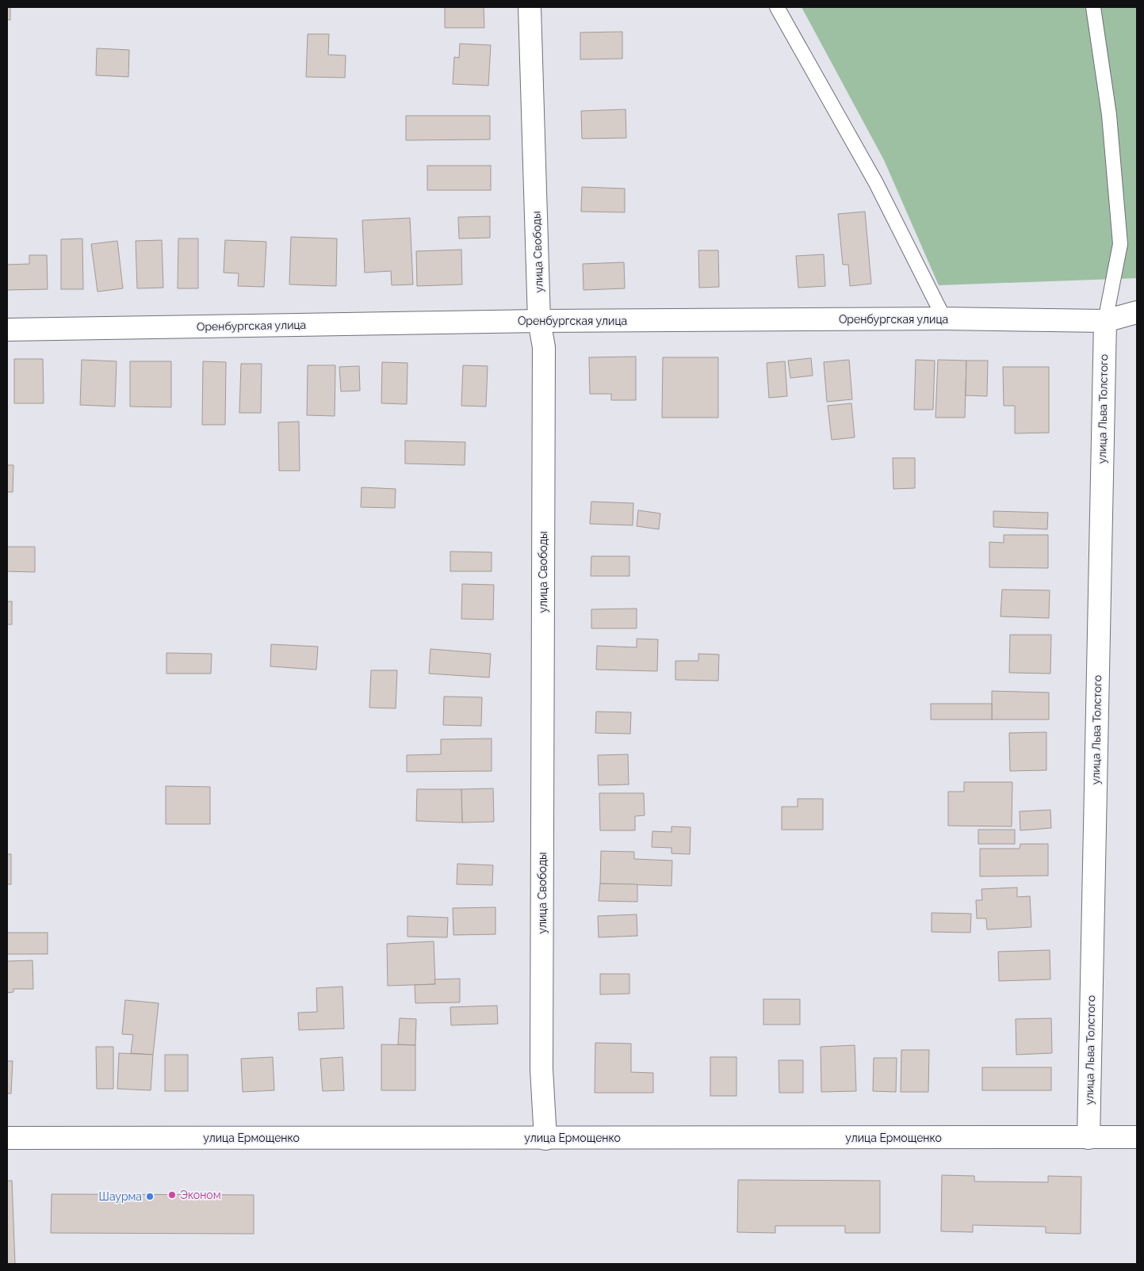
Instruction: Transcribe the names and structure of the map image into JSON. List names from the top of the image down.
{
  "streets": {
    "main road": [
      "улица Свободы",
      "Оренбургская улица",
      "улица Льва Толстого",
      "улица Ермощенко"
    ]
  },
  "crossings": [
    ["улица Свободы", "Оренбургская улица"],
    ["улица Свободы", "улица Ермощенко"],
    ["Оренбургская улица", "улица Льва Толстого"],
    ["улица Льва Толстого", "улица Ермощенко"]
  ],
  "places": ["Эконом", "Шаурма"]
}
